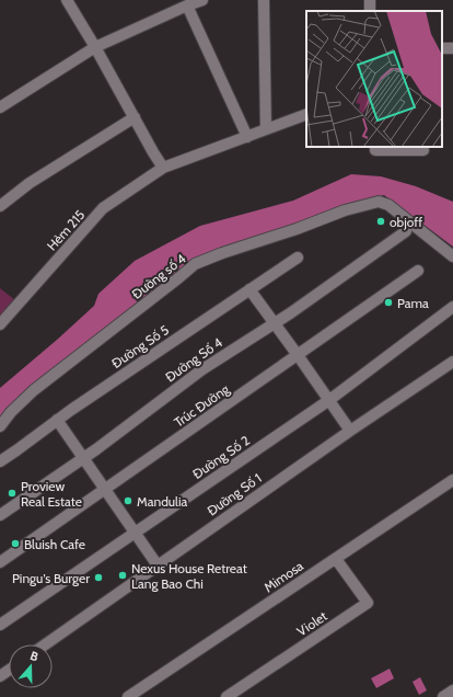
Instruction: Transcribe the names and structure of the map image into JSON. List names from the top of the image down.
{
  "streets": {
    "street": [
      "Hẻm 215",
      "Đường số 4",
      "Đường Số 5",
      "Đường Số 4",
      "Trúc Đường",
      "Đường Số 2",
      "Đường Số 1",
      "Mimosa",
      "Violet"
    ]
  },
  "crossings": [
    ["Đường số 4", "Đường Số 4"],
    ["Mimosa", "Violet"]
  ],
  "places": [
    "objoff",
    "Pama",
    "Proview Real Estate",
    "Mandulia",
    "Bluish Cafe",
    "Nexus House Retreat Lang Bao Chi",
    "Pingu's Burger"
  ],
  "north": "top"
}
